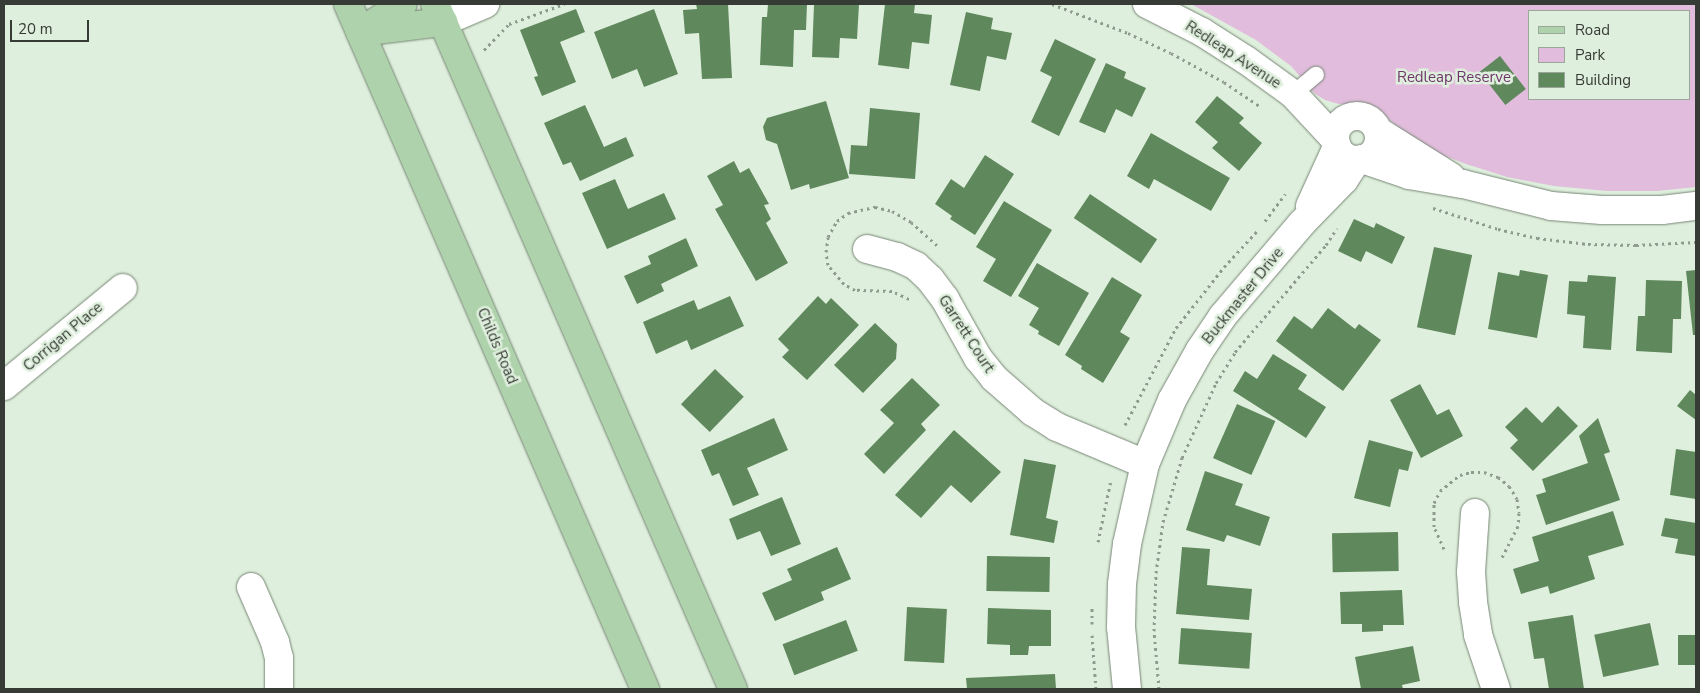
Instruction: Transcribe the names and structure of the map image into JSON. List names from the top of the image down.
{
  "streets": {
    "main road": ["Childs Road"],
    "street": [
      "Redleap Avenue",
      "Buckmaster Drive",
      "Garrett Court",
      "Corrigan Place"
    ]
  },
  "crossings": [
    ["Redleap Avenue", "Buckmaster Drive"],
    ["Buckmaster Drive", "Garrett Court"]
  ],
  "parks": ["Redleap Reserve"],
  "legend": ["Road", "Park", "Building"],
  "scale_bar": "20 m"
}
